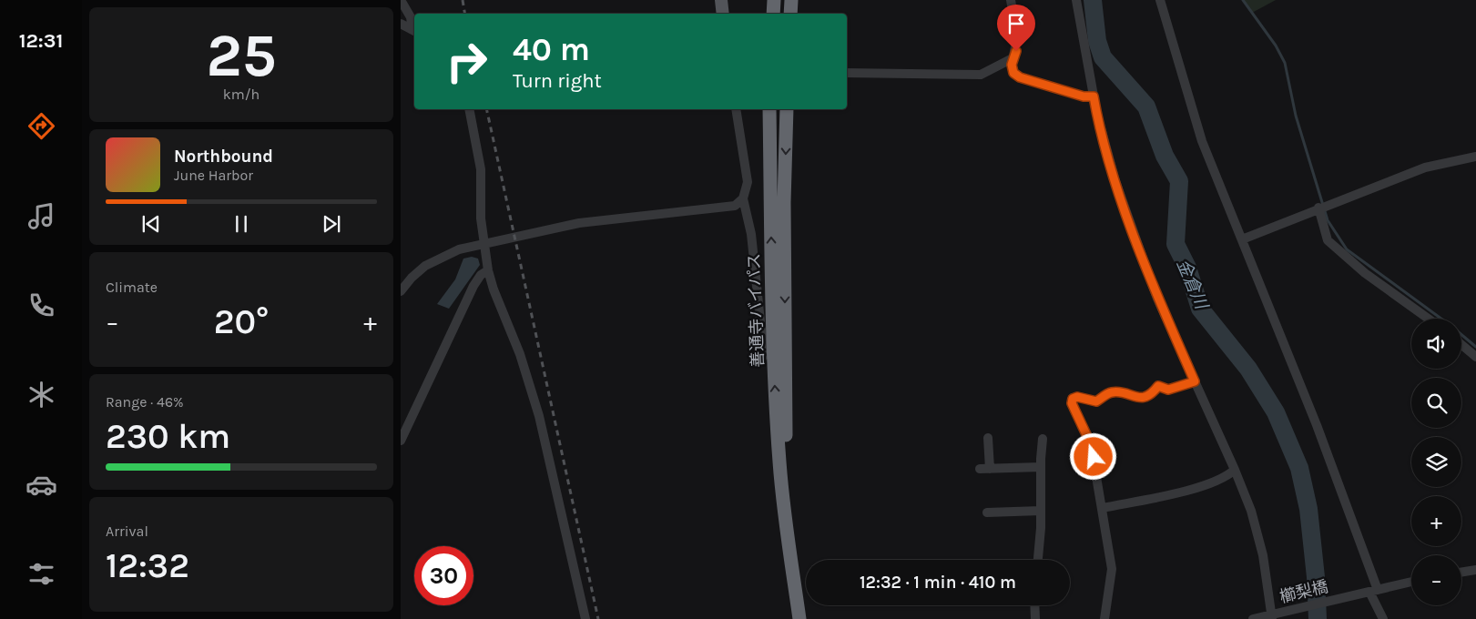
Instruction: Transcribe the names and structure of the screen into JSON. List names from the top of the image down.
{
  "streets": {
    "highway": ["善通寺バイパス"],
    "street": ["櫛梨橋"]
  },
  "water": ["金倉川"],
  "page": {
    "tabs": "12:31",
    "tile": [
      ["25", "km/h"],
      "Climate",
      ["Range · 46%", "230 km"],
      ["Arrival", "12:32"]
    ],
    "turn": ["40 m", "Turn right"],
    "song": ["Northbound", "June Harbor"],
    "heat": ["−", "20°", "+"],
    "map_buttons": ["+", "−"],
    "limit": "30",
    "trip": "12:32 · 1 min · 410 m"
  }
}
